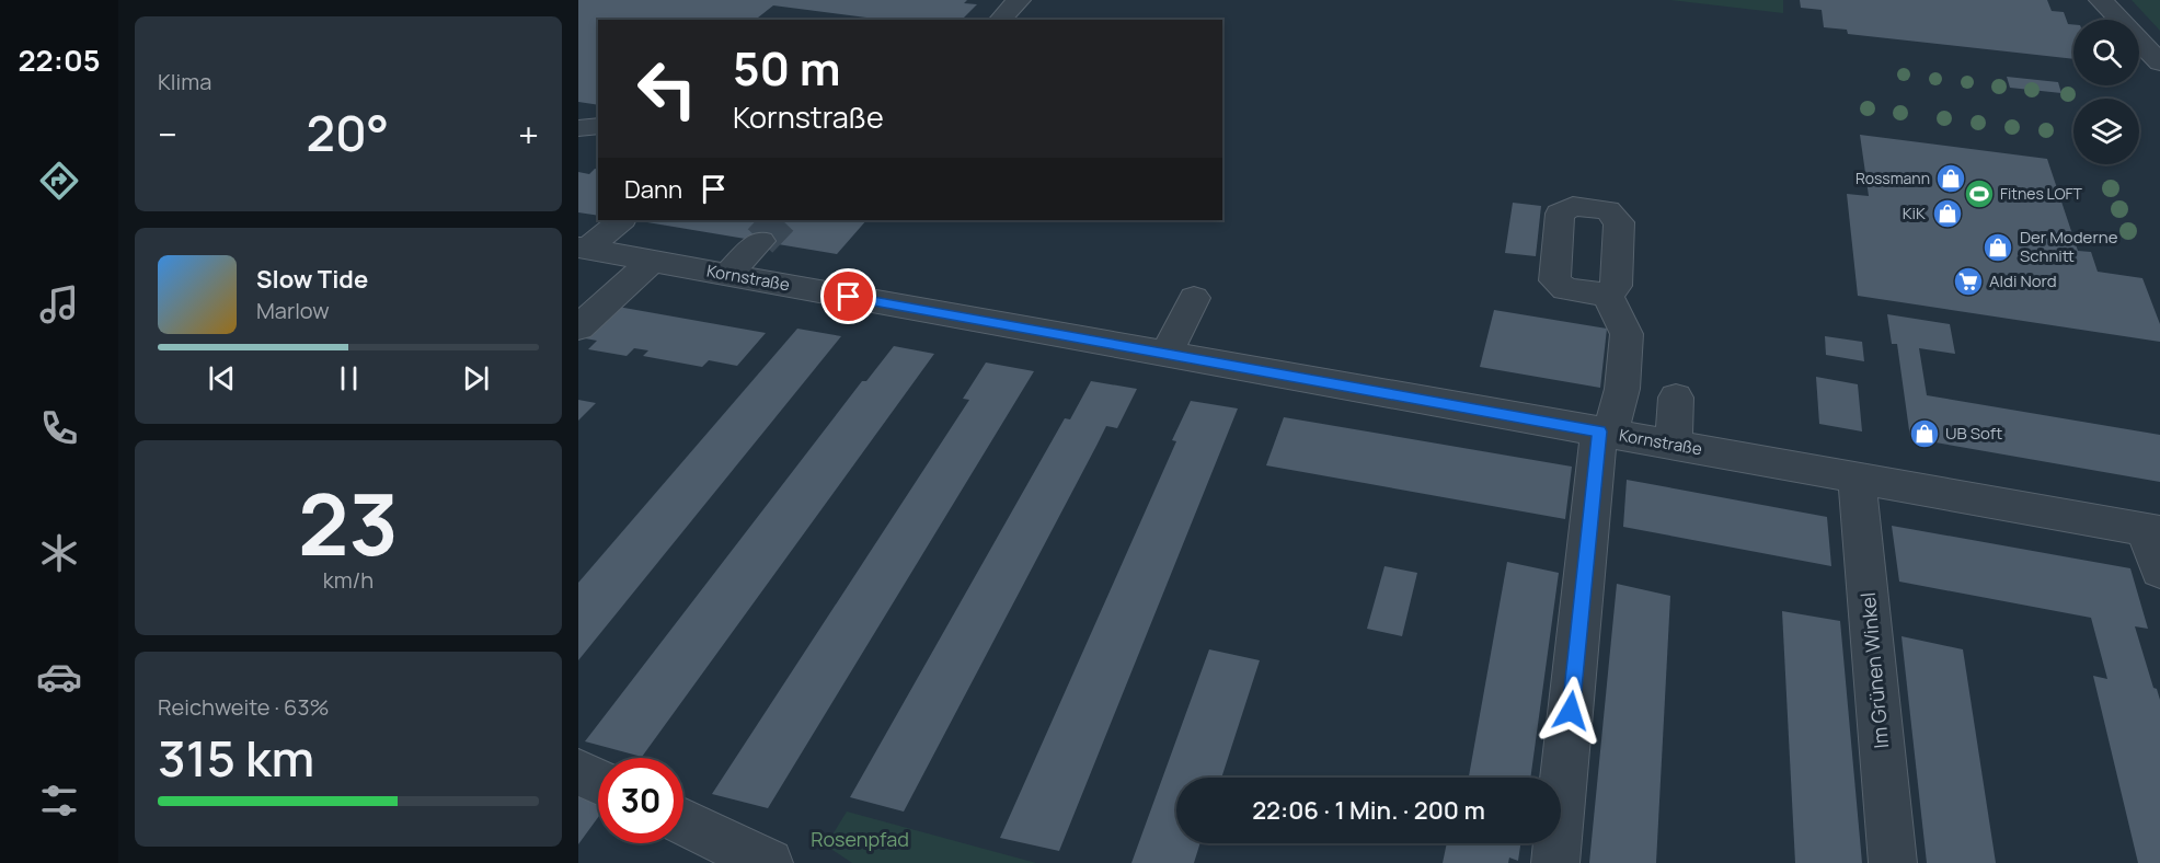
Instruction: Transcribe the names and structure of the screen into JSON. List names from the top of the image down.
{
  "streets": {
    "street": ["Kornstraße", "Im Grünen Winkel"]
  },
  "crossings": [
    ["Kornstraße", "Im Grünen Winkel"]
  ],
  "parks": ["Rosenpfad"],
  "places": {
    "shop": [
      "Rossmann",
      "KiK",
      "Der Moderne Schnitt",
      "UB Soft"
    ],
    "sports": ["Fitnes LOFT"],
    "supermarket": ["Aldi Nord"]
  },
  "page": {
    "tabs": "22:05",
    "tile": [
      "Klima",
      ["23", "km/h"],
      ["Reichweite · 63%", "315 km"]
    ],
    "turn": ["50 m", "Kornstraße"],
    "heat": ["−", "20°", "+"],
    "then": "Dann",
    "song": ["Slow Tide", "Marlow"],
    "limit": "30",
    "trip": "22:06 · 1 Min. · 200 m"
  }
}
